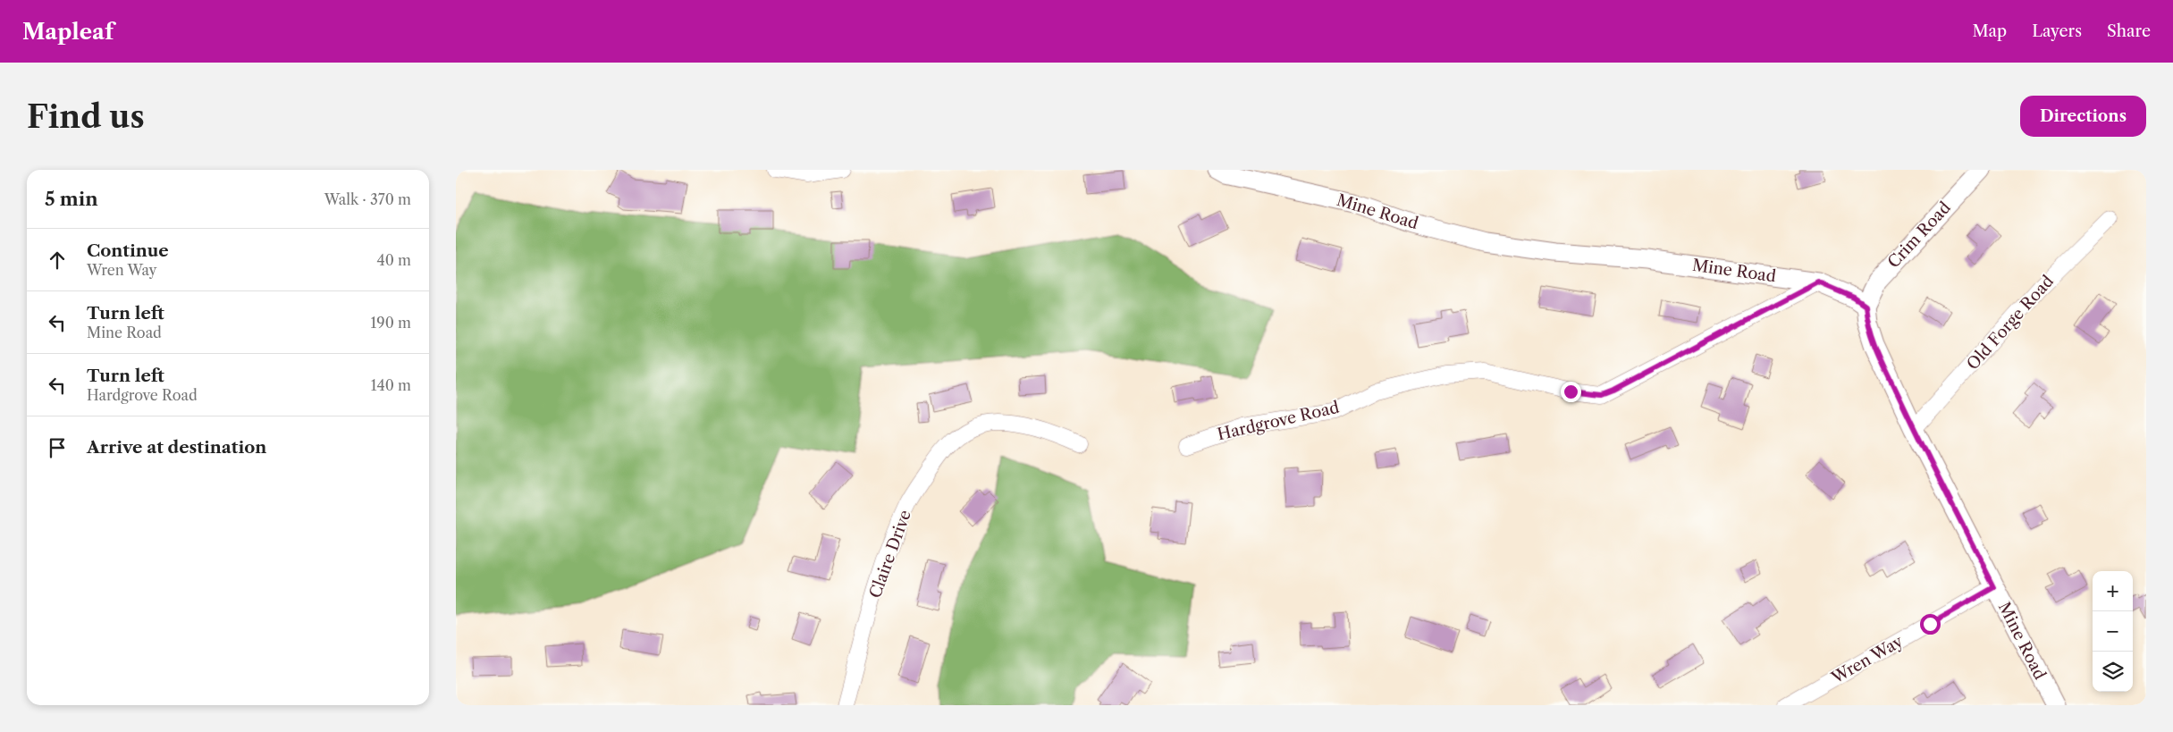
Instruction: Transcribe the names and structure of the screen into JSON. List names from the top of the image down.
{
  "streets": {
    "street": [
      "Mine Road",
      "Crim Road",
      "Old Forge Road",
      "Hardgrove Road",
      "Claire Drive",
      "Wren Way"
    ]
  },
  "crossings": [
    ["Mine Road", "Crim Road"],
    ["Mine Road", "Old Forge Road"],
    ["Mine Road", "Hardgrove Road"],
    ["Mine Road", "Wren Way"]
  ],
  "page": {
    "header": "Mapleaf",
    "nav": ["Map", "Layers", "Share"],
    "buttons": "Directions",
    "title": "Find us",
    "heading": ["5 min", "Walk · 370 m"],
    "list": [
      ["Continue", "Wren Way", "40 m"],
      ["Turn left", "Mine Road", "190 m"],
      ["Turn left", "Hardgrove Road", "140 m"],
      "Arrive at destination"
    ],
    "map_buttons": ["+", "−"]
  }
}
